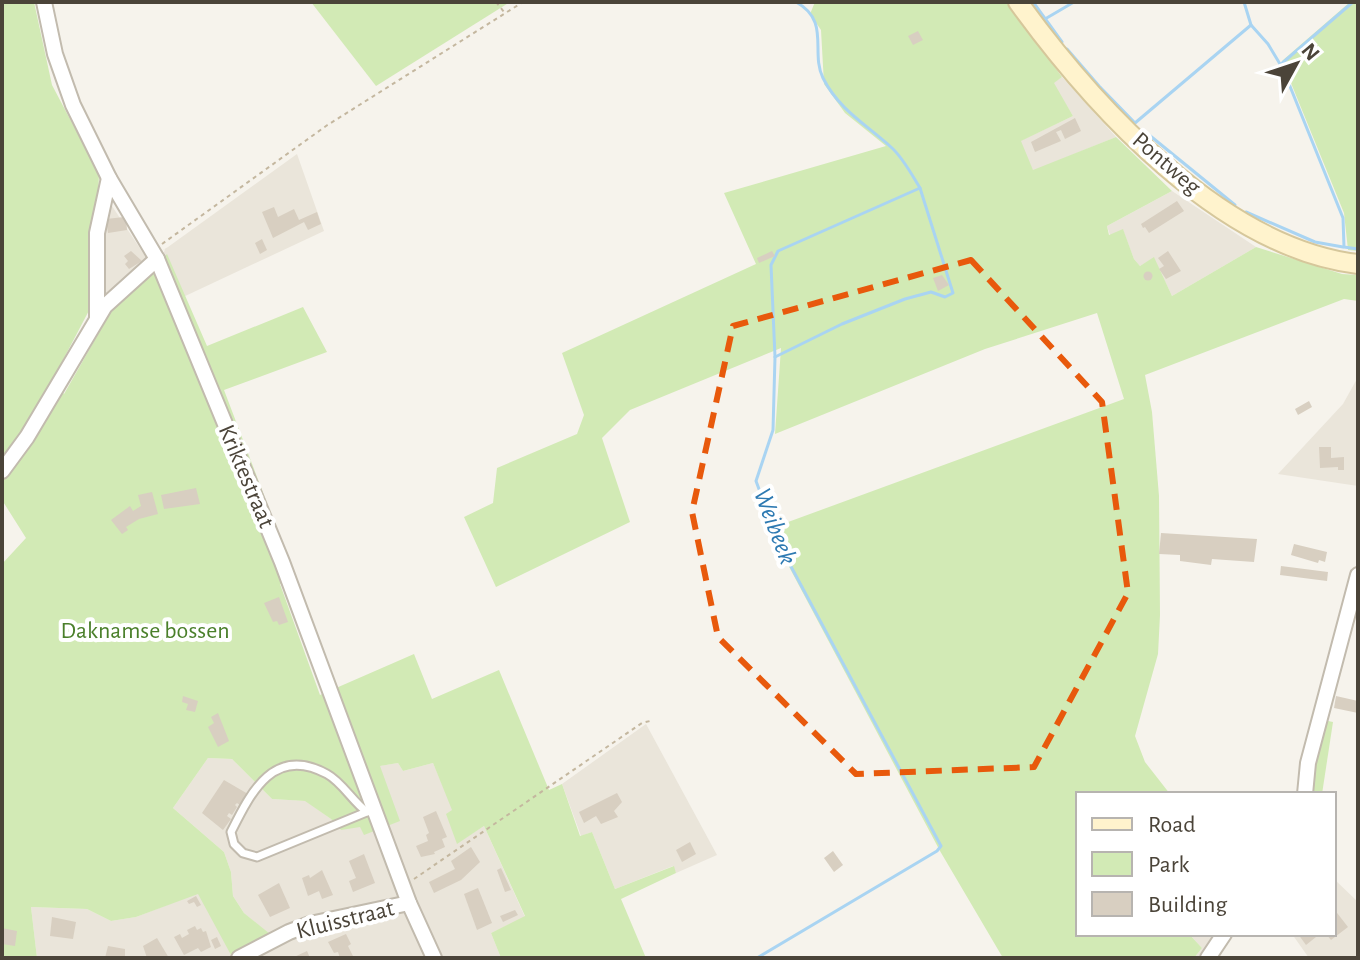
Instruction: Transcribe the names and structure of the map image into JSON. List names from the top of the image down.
{
  "streets": {
    "street": ["Pontweg", "Kriktestraat", "Kluisstraat"]
  },
  "crossings": [
    ["Kriktestraat", "Kluisstraat"]
  ],
  "water": ["Weibeek"],
  "parks": ["Daknamse bossen"],
  "legend": ["Road", "Park", "Building"],
  "north": "top right"
}
